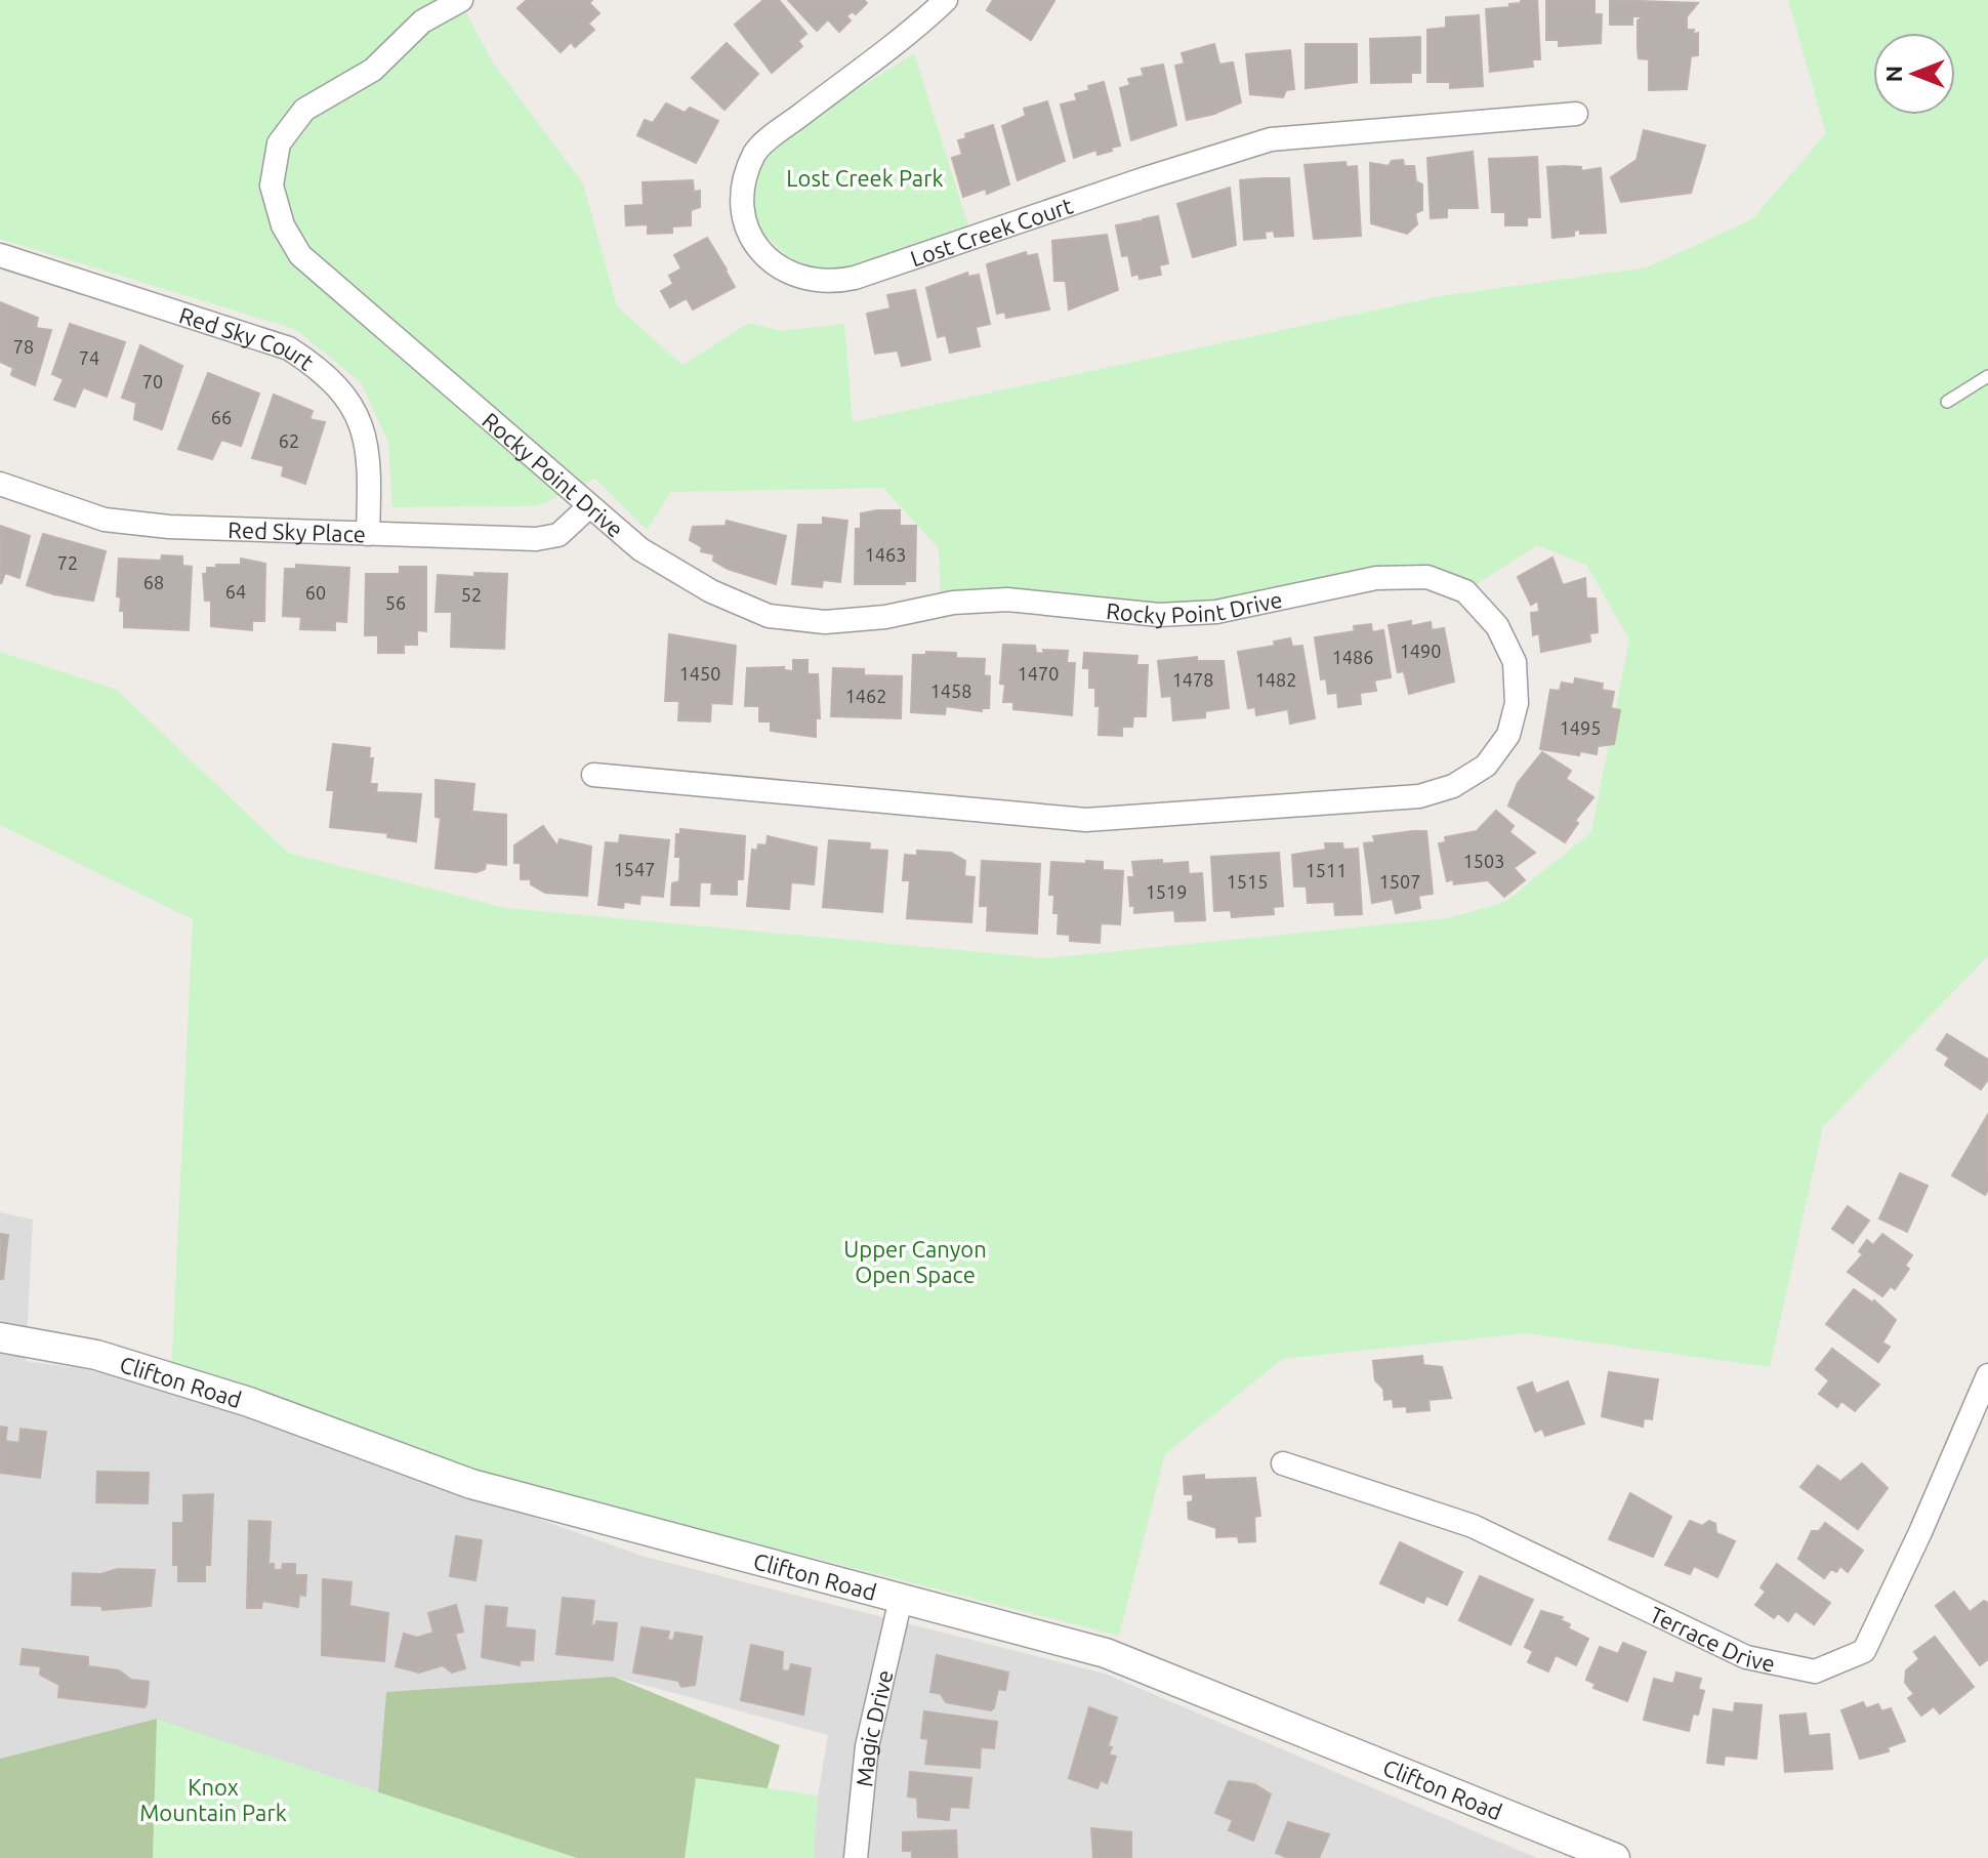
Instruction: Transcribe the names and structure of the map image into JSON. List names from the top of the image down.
{
  "streets": {
    "street": [
      "Lost Creek Court",
      "Red Sky Court",
      "Rocky Point Drive",
      "Red Sky Place",
      "Clifton Road",
      "Terrace Drive",
      "Magic Drive"
    ]
  },
  "crossings": [
    ["Red Sky Court", "Red Sky Place"],
    ["Rocky Point Drive", "Red Sky Place"],
    ["Clifton Road", "Magic Drive"]
  ],
  "parks": ["Lost Creek Park", "Upper Canyon Open Space", "Knox Mountain Park"],
  "house_numbers": [
    "78",
    "74",
    "70",
    "66",
    "62",
    "1463",
    "72",
    "68",
    "64",
    "60",
    "52",
    "56",
    "1490",
    "1486",
    "1450",
    "1470",
    "1478",
    "1482",
    "1458",
    "1462",
    "1495",
    "1503",
    "1547",
    "1511",
    "1515",
    "1507",
    "1519"
  ],
  "north": "left"
}
